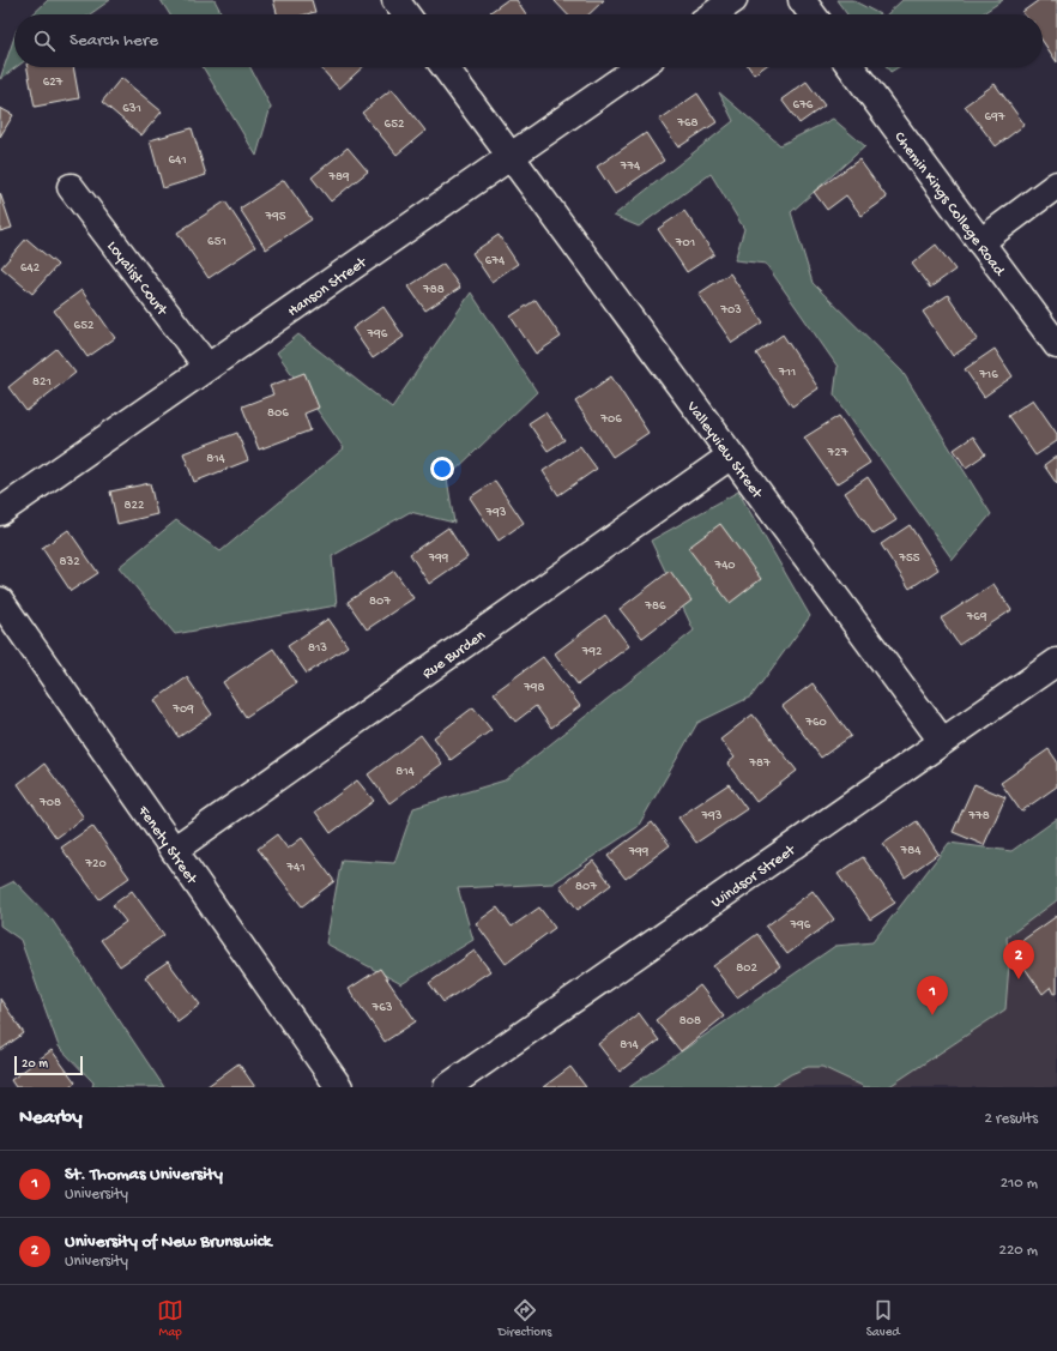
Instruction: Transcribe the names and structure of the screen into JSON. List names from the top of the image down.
{
  "streets": {
    "street": [
      "Chemin Kings College Road",
      "Loyalist Court",
      "Hanson Street",
      "Valleyview Street",
      "Rue Burden",
      "Fenety Street",
      "Windsor Street"
    ]
  },
  "crossings": [
    ["Loyalist Court", "Hanson Street"],
    ["Hanson Street", "Valleyview Street"],
    ["Valleyview Street", "Rue Burden"],
    ["Valleyview Street", "Windsor Street"],
    ["Rue Burden", "Fenety Street"]
  ],
  "house_numbers": [
    "627",
    "676",
    "631",
    "697",
    "768",
    "652",
    "641",
    "774",
    "789",
    "795",
    "651",
    "701",
    "674",
    "642",
    "788",
    "703",
    "652",
    "796",
    "711",
    "716",
    "821",
    "806",
    "706",
    "727",
    "814",
    "822",
    "793",
    "799",
    "755",
    "832",
    "740",
    "807",
    "786",
    "769",
    "813",
    "792",
    "798",
    "709",
    "760",
    "787",
    "814",
    "708",
    "793",
    "778",
    "784",
    "799",
    "720",
    "741",
    "807",
    "796",
    "802",
    "763",
    "808",
    "814"
  ],
  "scale_bar": "20 m",
  "page": {
    "search": "Search here",
    "pins": ["2", "1"],
    "scale": "20 m",
    "heading": ["Nearby", "2 results"],
    "list": [
      {
        "mark": "1",
        "name": "St. Thomas University",
        "note": "University",
        "value": "210 m"
      },
      {
        "mark": "2",
        "name": "University of New Brunswick",
        "note": "University",
        "value": "220 m"
      }
    ],
    "nav": ["Map", "Directions", "Saved"]
  }
}
